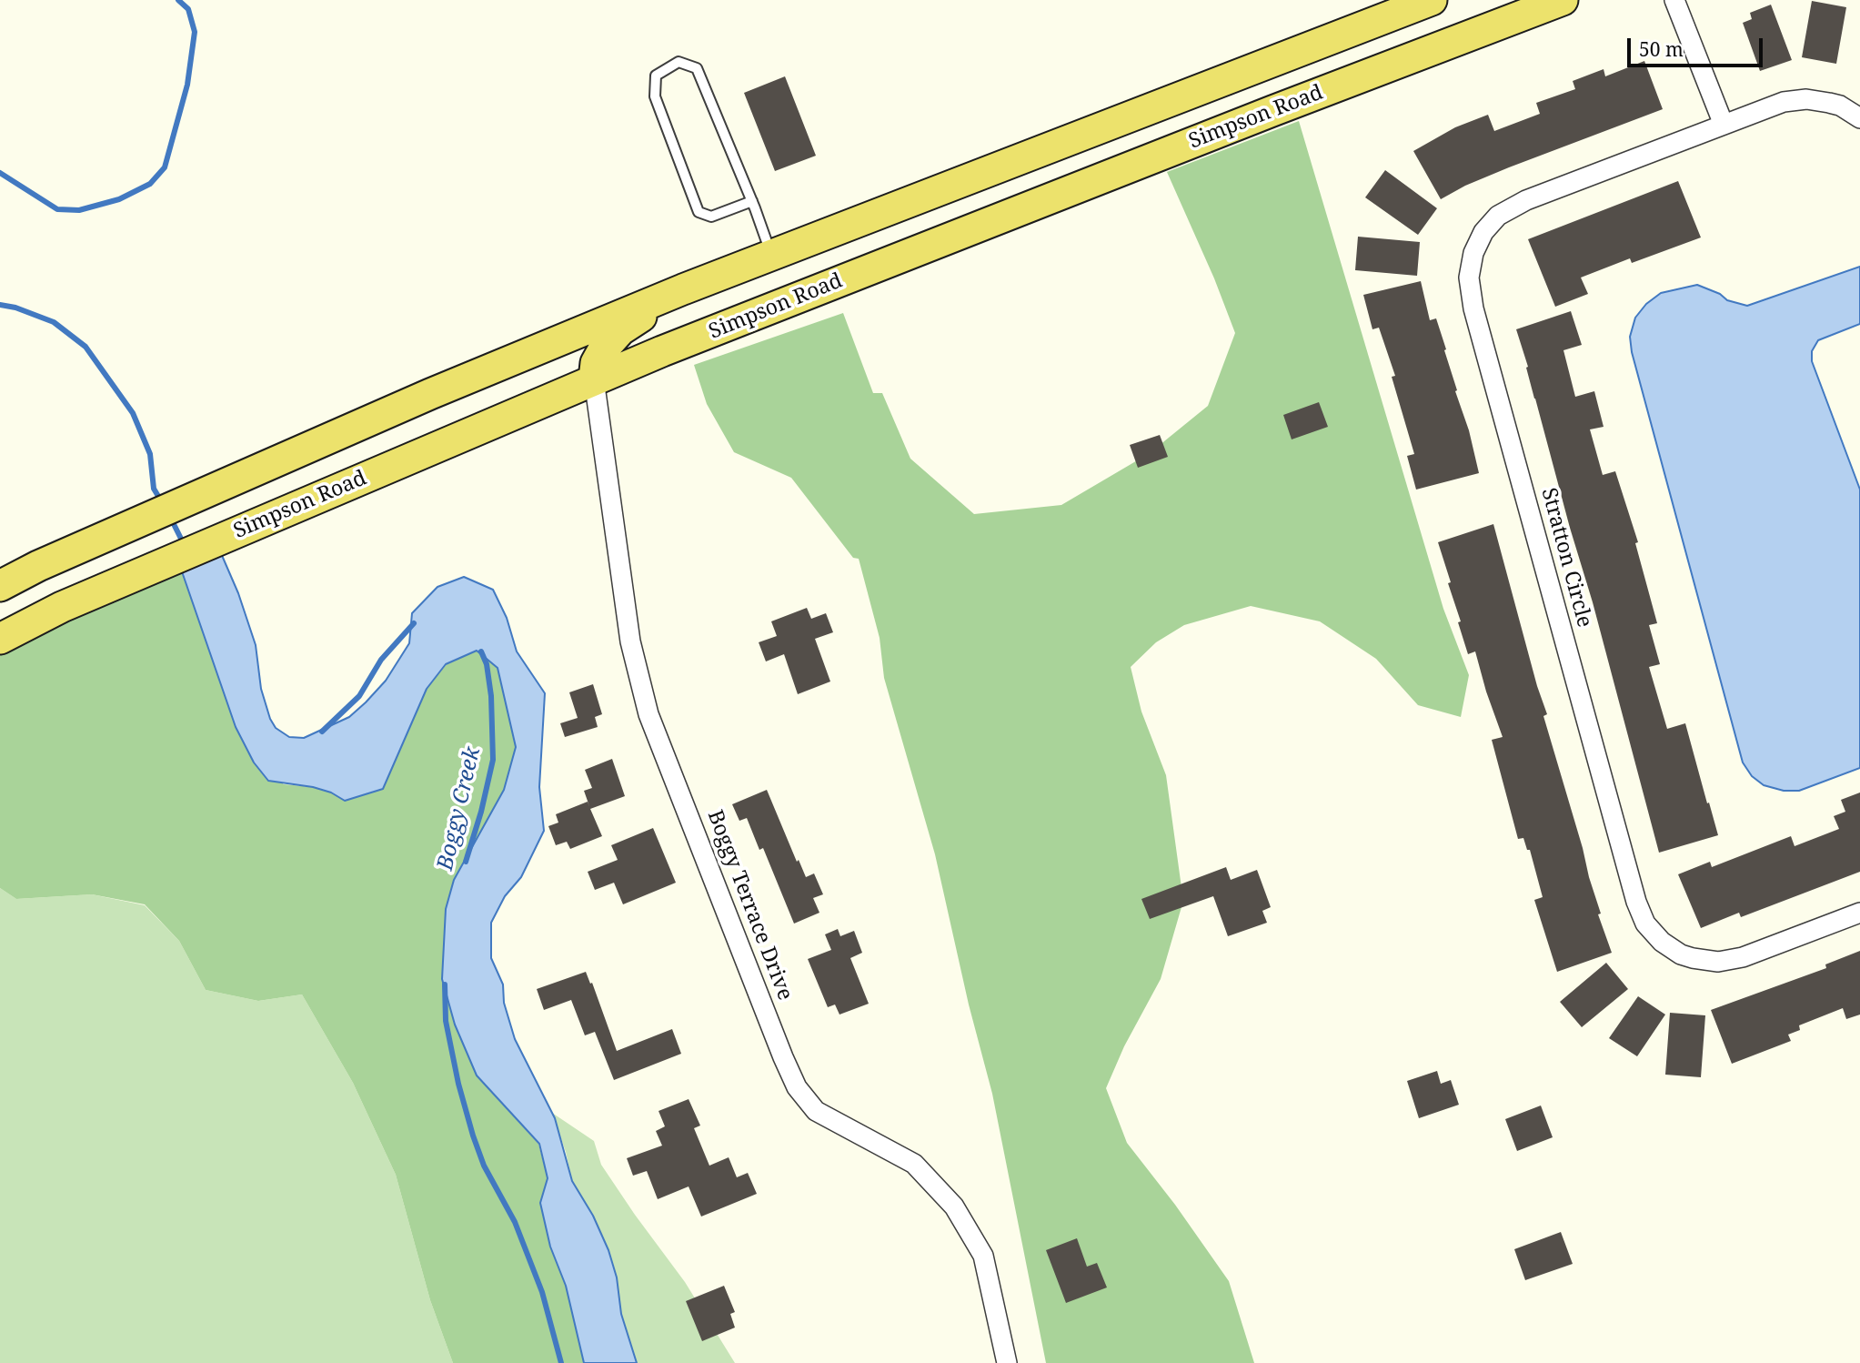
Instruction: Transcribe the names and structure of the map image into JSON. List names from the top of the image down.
{
  "streets": {
    "main road": ["Simpson Road"],
    "street": ["Stratton Circle", "Boggy Terrace Drive"]
  },
  "crossings": [
    ["Simpson Road", "Boggy Terrace Drive"]
  ],
  "water": ["Boggy Creek"],
  "scale_bar": "50 m"
}
